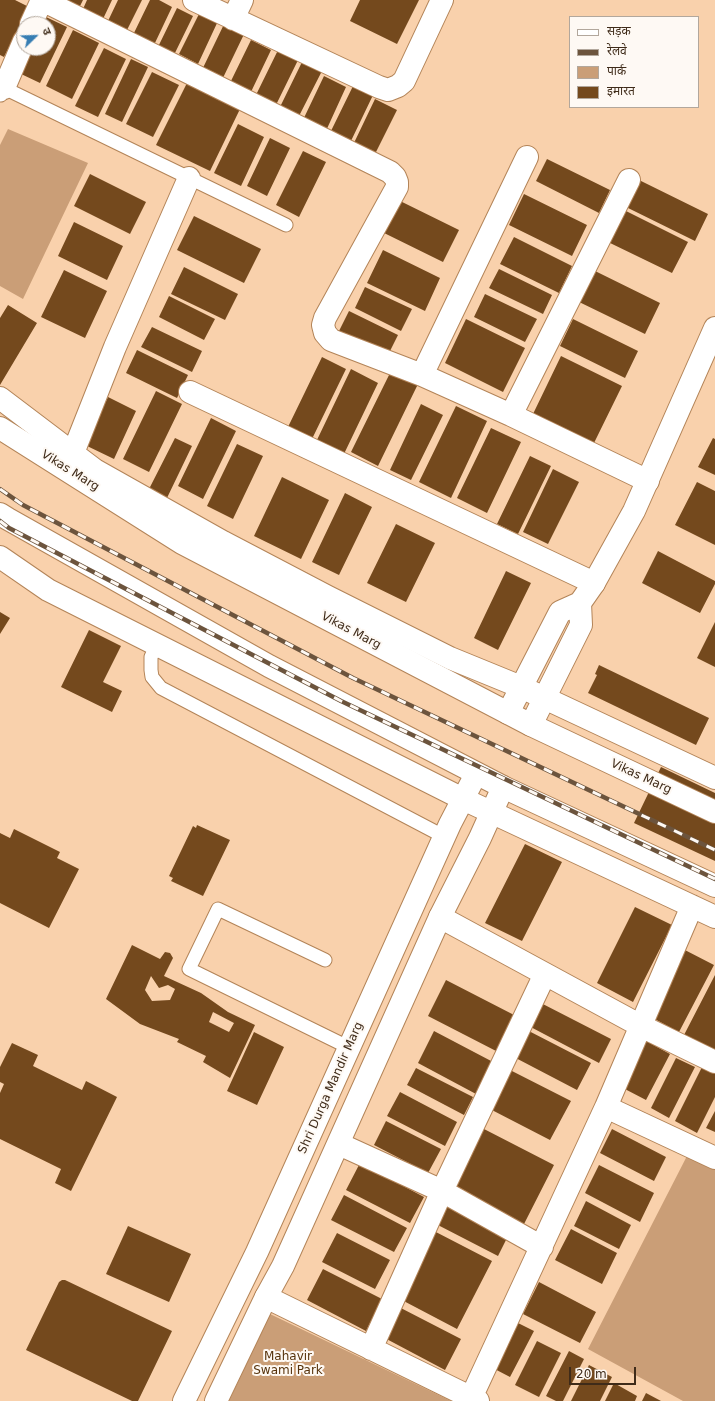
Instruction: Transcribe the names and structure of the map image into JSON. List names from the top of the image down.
{
  "streets": {
    "street": ["Vikas Marg", "Shri Durga Mandir Marg"]
  },
  "parks": ["Mahavir Swami Park"],
  "legend": [
    "सड़क",
    "रेलवे",
    "पार्क",
    "इमारत"
  ],
  "scale_bar": "20 m",
  "north": "top right"
}
